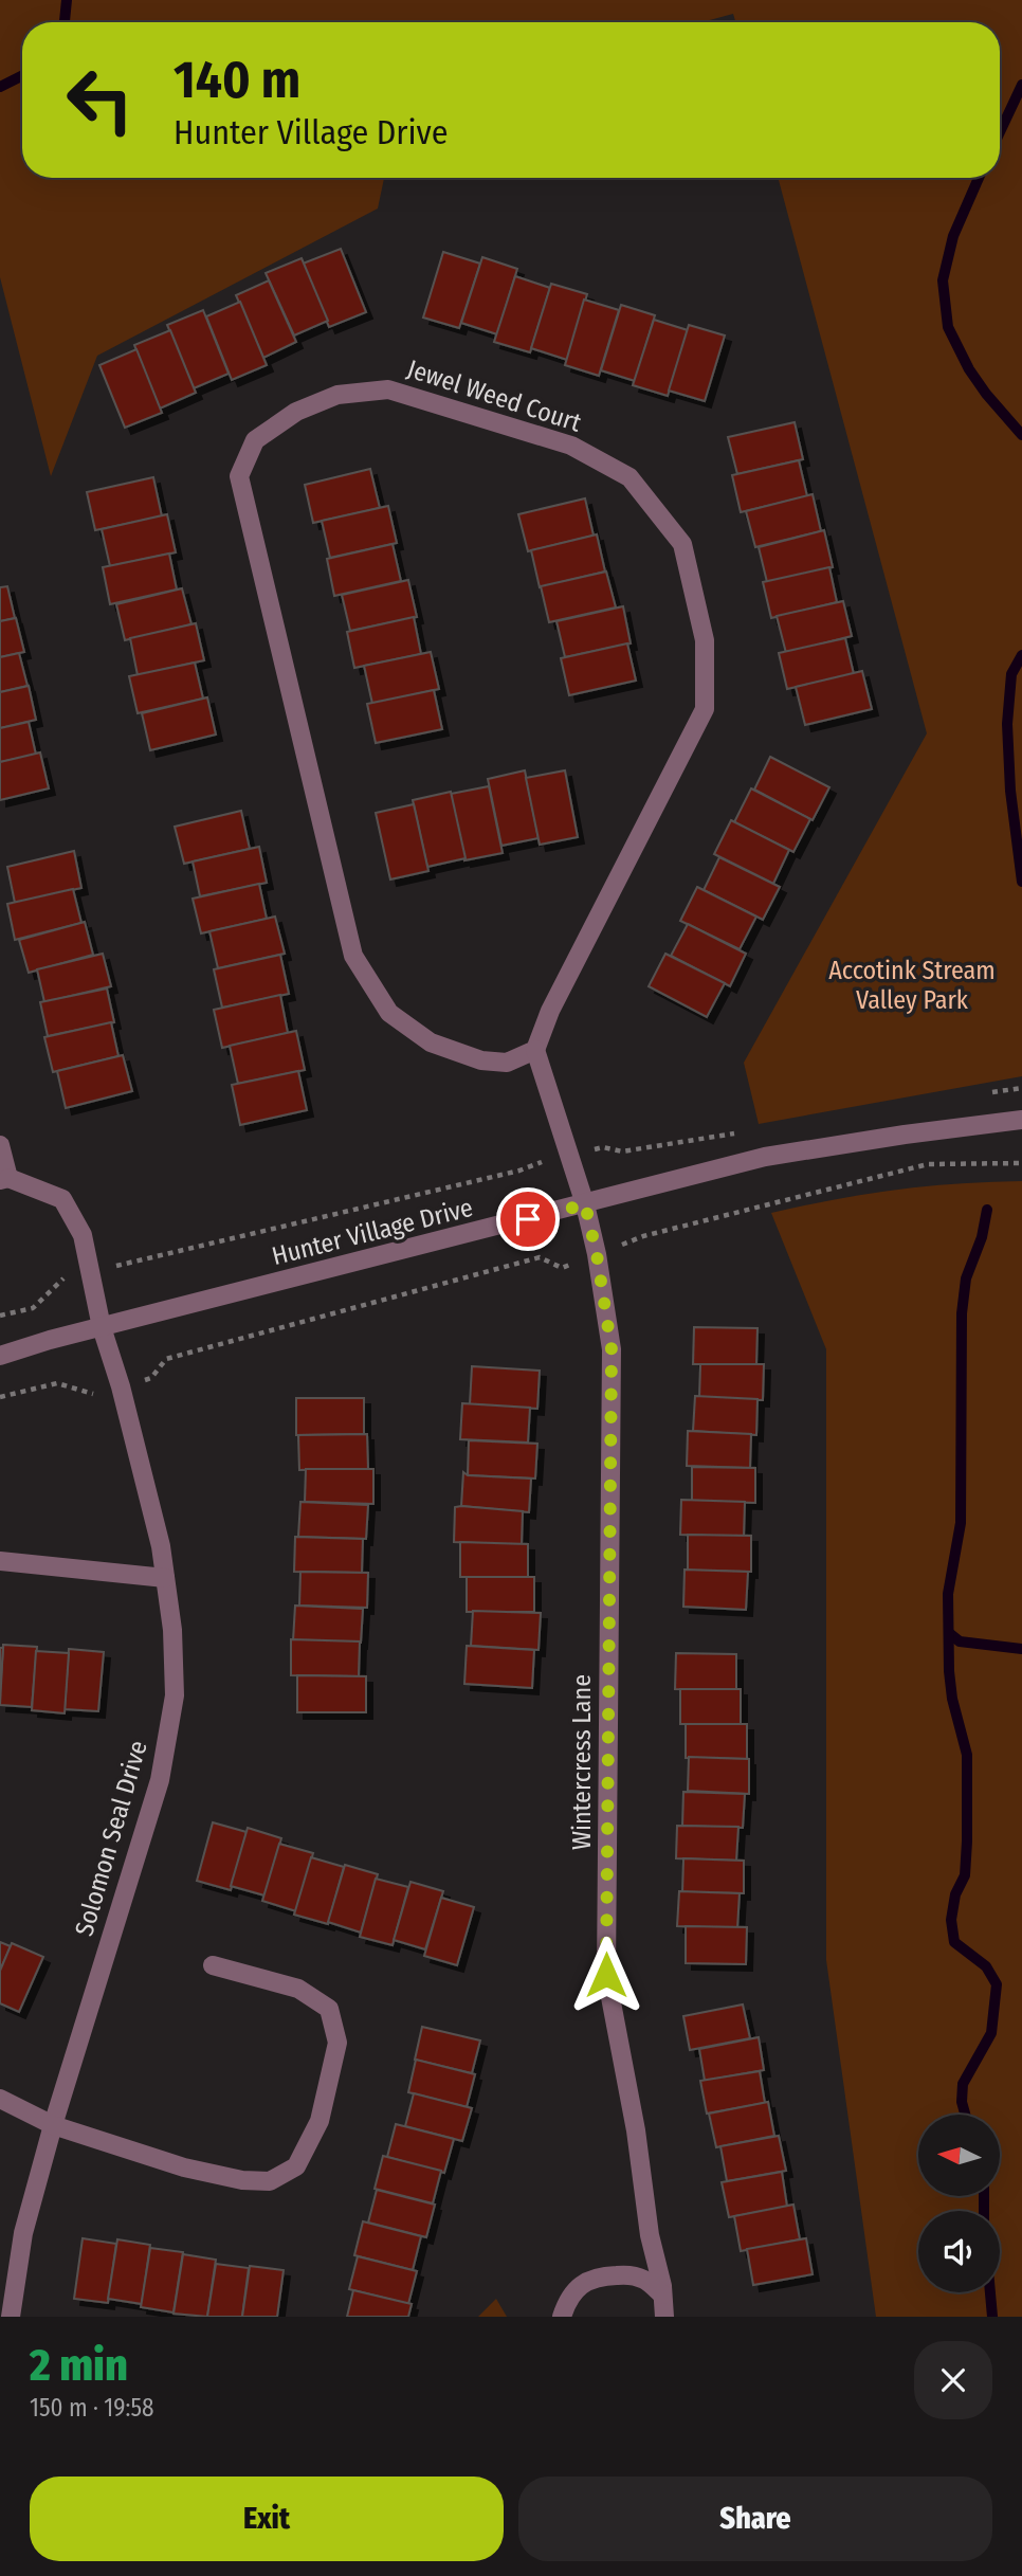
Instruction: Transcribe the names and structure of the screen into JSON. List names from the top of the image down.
{
  "streets": {
    "street": [
      "Jewel Weed Court",
      "Hunter Village Drive",
      "Wintercress Lane",
      "Solomon Seal Drive"
    ]
  },
  "crossings": [
    ["Hunter Village Drive", "Wintercress Lane"],
    ["Hunter Village Drive", "Solomon Seal Drive"]
  ],
  "parks": ["Accotink Stream Valley Park"],
  "north": "left",
  "page": {
    "turn": ["140 m", "Hunter Village Drive"],
    "heading": ["2 min", "150 m · 19:58"],
    "buttons": ["Exit", "Share"]
  }
}
